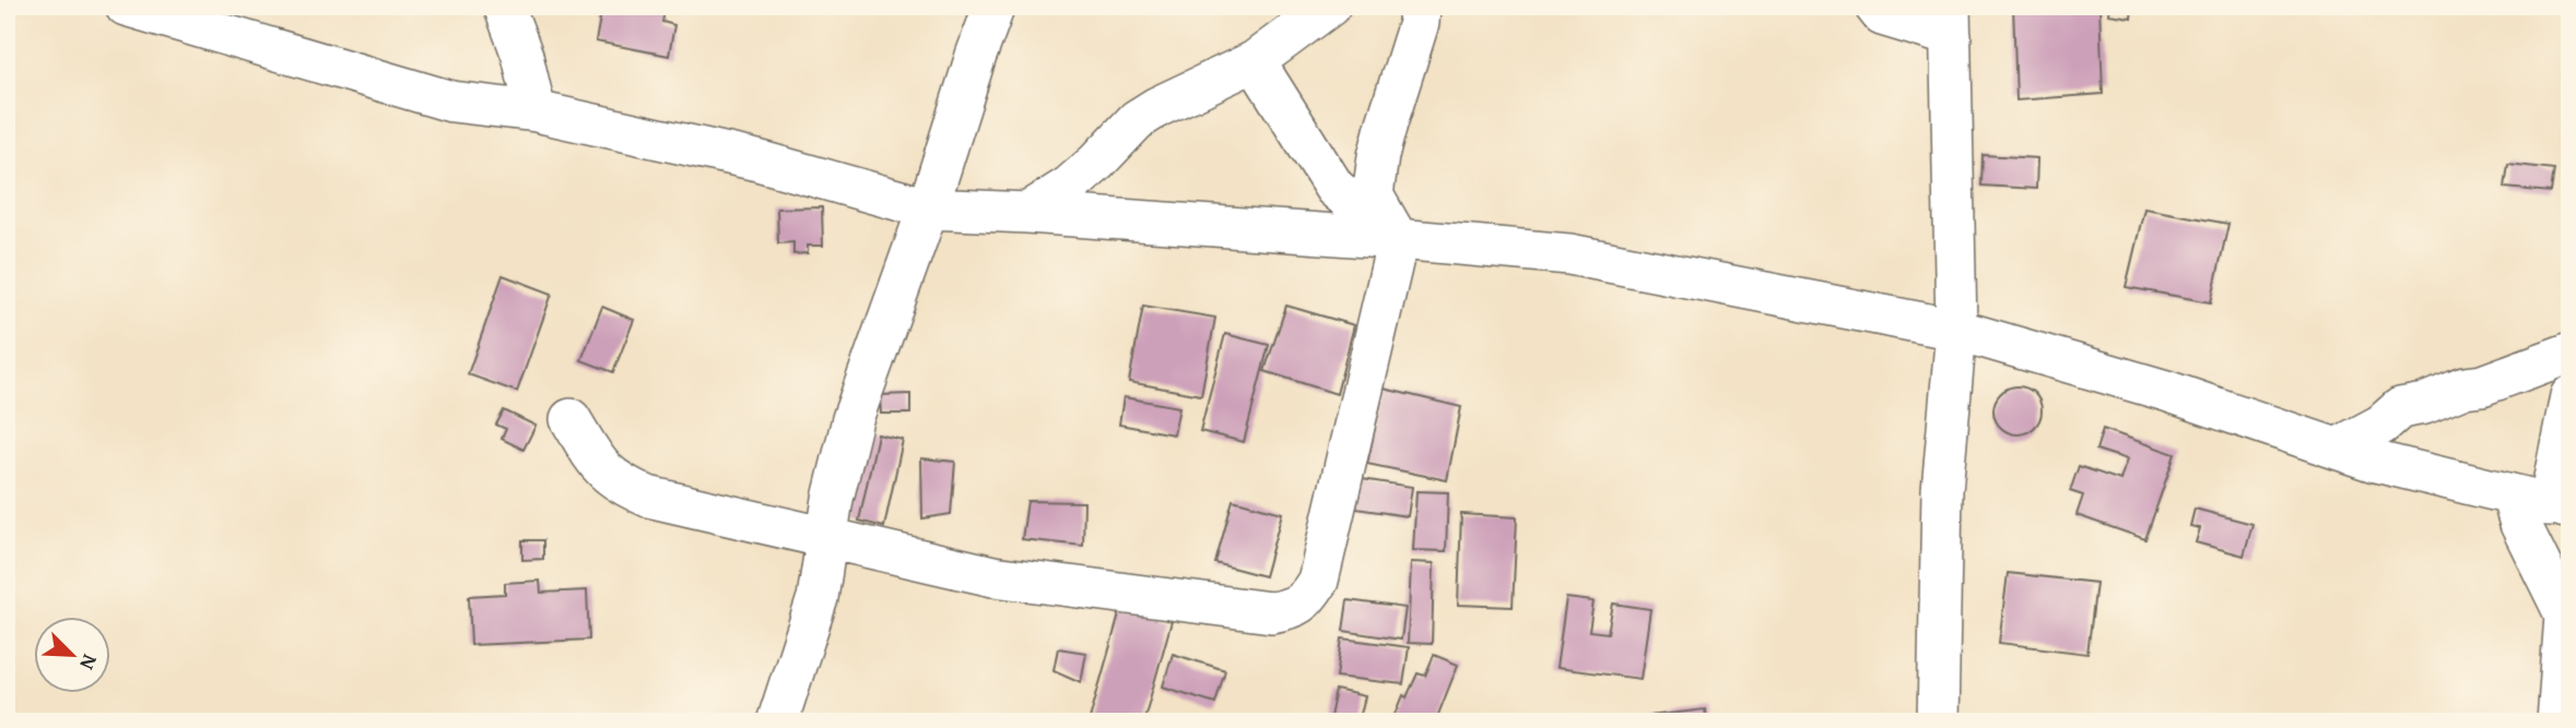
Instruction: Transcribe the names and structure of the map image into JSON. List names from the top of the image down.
{
  "north": "bottom right"
}
